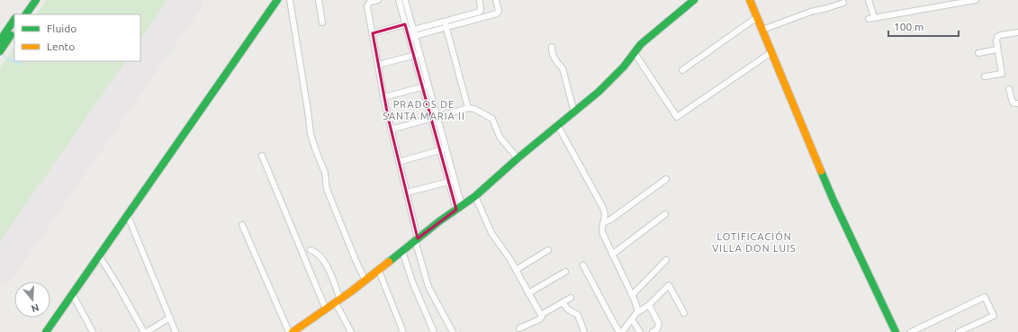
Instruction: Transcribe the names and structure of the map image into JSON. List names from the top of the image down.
{
  "districts": ["PRADOS DE SANTA MARIA II", "LOTIFICACIÓN VILLA DON LUIS"],
  "legend": ["Fluido", "Lento"],
  "scale_bar": "100 m",
  "north": "bottom"
}
